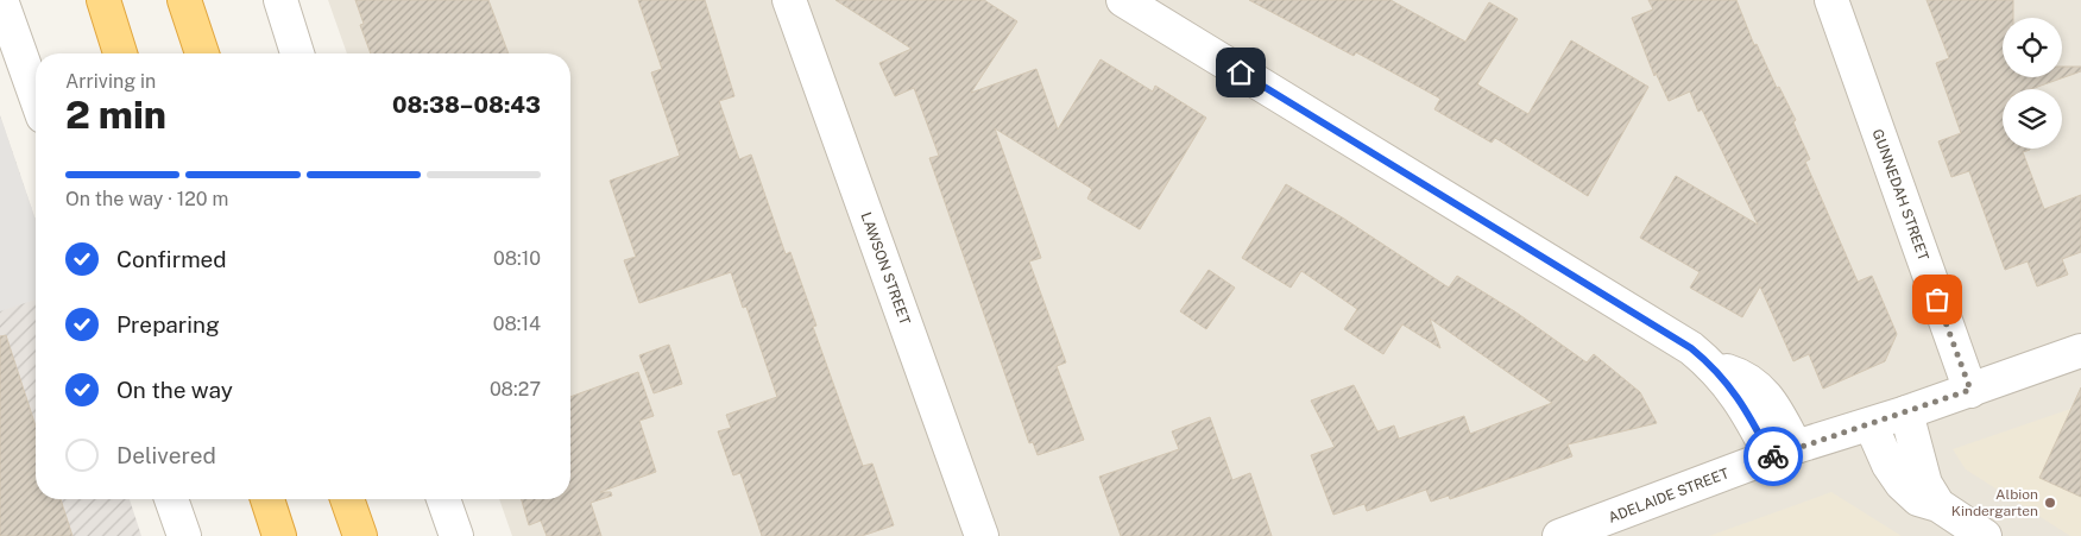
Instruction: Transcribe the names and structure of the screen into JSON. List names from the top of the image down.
{
  "streets": {
    "street": ["GUNNEDAH STREET", "LAWSON STREET", "ADELAIDE STREET"]
  },
  "crossings": [
    ["GUNNEDAH STREET", "ADELAIDE STREET"]
  ],
  "places": ["Albion Kindergarten"],
  "page": {
    "heading": ["2 min", "Arriving in", "08:38–08:43"],
    "bar": "On the way · 120 m",
    "list": [
      ["Confirmed", "08:10"],
      ["Preparing", "08:14"],
      ["On the way", "08:27"],
      "Delivered"
    ]
  }
}
